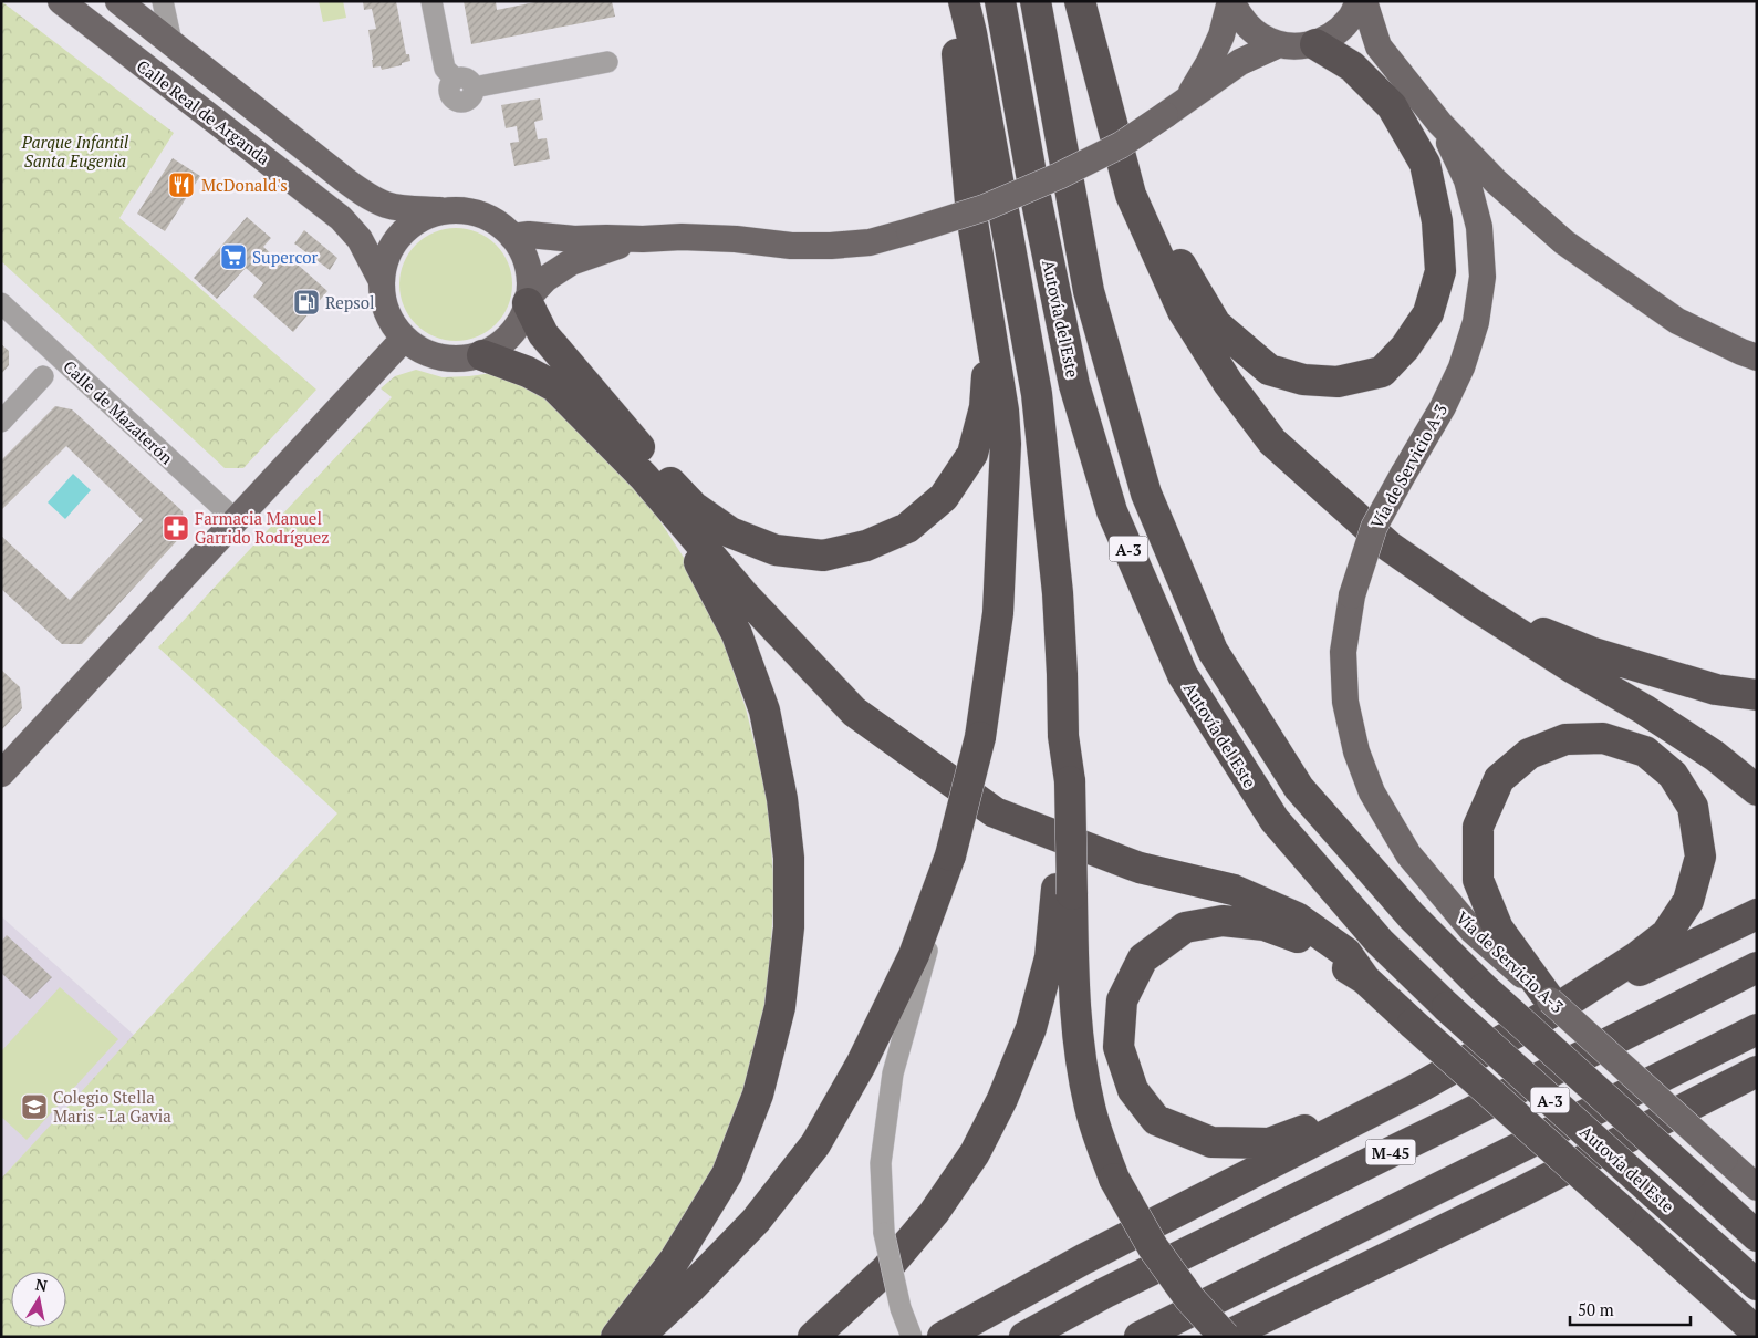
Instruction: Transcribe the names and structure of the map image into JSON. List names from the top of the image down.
{
  "streets": {
    "highway": ["Autovía del Este", "A-3", "M-45"],
    "main road": ["Calle Real de Arganda", "Vía de Servicio A-3"],
    "street": ["Calle de Mazaterón"]
  },
  "parks": ["Parque Infantil Santa Eugenia"],
  "places": {
    "restaurant": ["McDonald's"],
    "supermarket": ["Supercor"],
    "fuel station": ["Repsol"],
    "pharmacy": ["Farmacia Manuel Garrido Rodríguez"],
    "school or university": ["Colegio Stella Maris - La Gavia"]
  },
  "scale_bar": "50 m",
  "north": "top"
}
